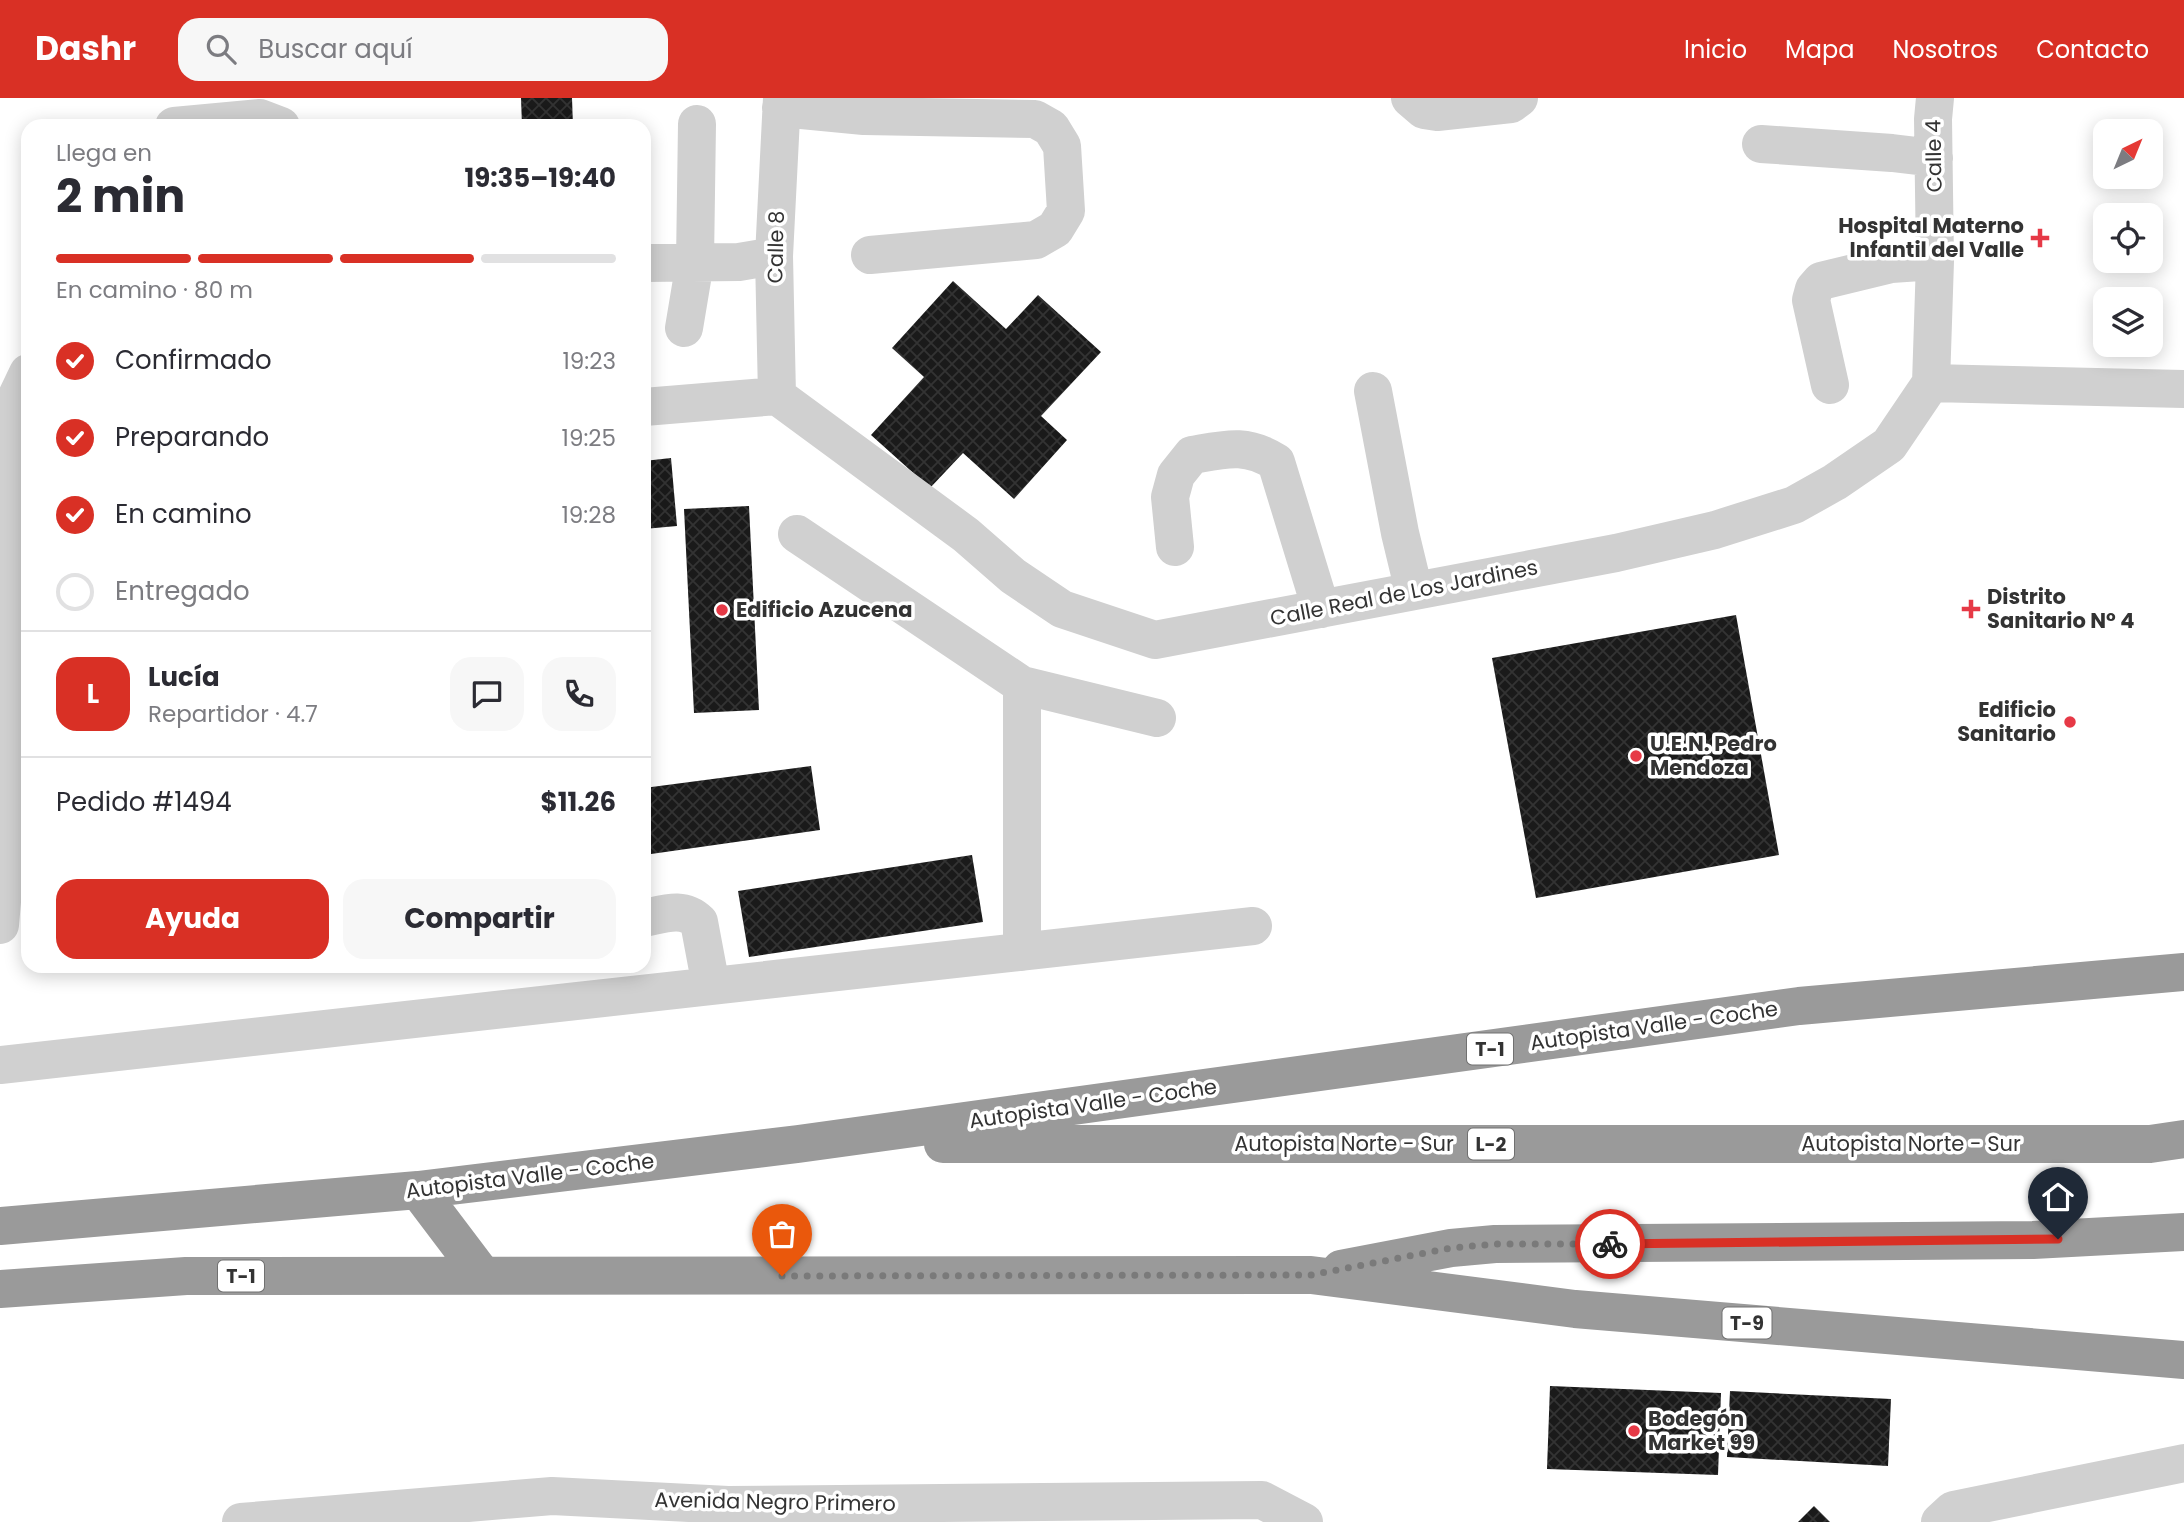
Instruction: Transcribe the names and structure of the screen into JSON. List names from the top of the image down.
{
  "streets": {
    "highway": [
      "Autopista Valle - Coche",
      "T-1",
      "Autopista Norte - Sur",
      "L-2",
      "T-9"
    ],
    "street": [
      "Calle 4",
      "Calle 8",
      "Calle Real de Los Jardines",
      "Avenida Negro Primero"
    ]
  },
  "crossings": [
    ["Calle 4", "Calle Real de Los Jardines"],
    ["Calle 8", "Calle Real de Los Jardines"],
    ["Autopista Valle - Coche", "Autopista Norte - Sur"],
    ["T-1", "T-9"]
  ],
  "places": {
    "health": ["Hospital Materno Infantil del Valle", "Distrito Sanitario N° 4"],
    "other": [
      "Edificio Azucena",
      "Edificio Sanitario",
      "U.E.N. Pedro Mendoza",
      "Bodegón Market 99"
    ]
  },
  "north": "top right",
  "page": {
    "header": "Dashr",
    "search": "Buscar aquí",
    "nav": [
      "Inicio",
      "Mapa",
      "Nosotros",
      "Contacto"
    ],
    "heading": ["2 min", "Llega en", "19:35–19:40"],
    "panel": [
      "Lucía",
      "Repartidor · 4.7",
      "Pedido #1494",
      "$11.26"
    ],
    "bar": "En camino · 80 m",
    "list": [
      ["Confirmado", "19:23"],
      ["Preparando", "19:25"],
      ["En camino", "19:28"],
      "Entregado"
    ],
    "round": "L",
    "buttons": ["Ayuda", "Compartir"]
  }
}
